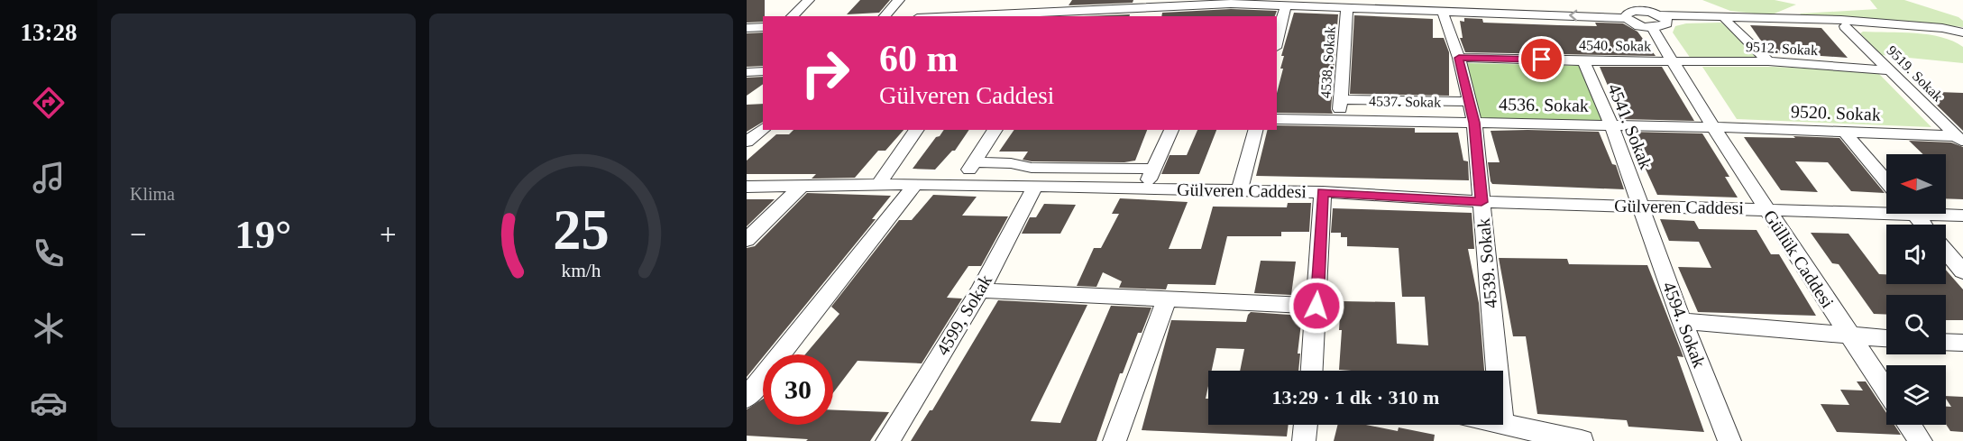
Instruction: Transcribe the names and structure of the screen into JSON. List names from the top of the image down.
{
  "streets": {
    "street": [
      "4540. Sokak",
      "9512. Sokak",
      "4538. Sokak",
      "9519. Sokak",
      "4537. Sokak",
      "4536. Sokak",
      "9520. Sokak",
      "4541. Sokak",
      "Gülveren Caddesi",
      "Güllük Caddesi",
      "4539. Sokak",
      "4599, Sokak",
      "4594. Sokak"
    ]
  },
  "crossings": [
    ["4540. Sokak", "9512. Sokak"],
    ["4540. Sokak", "4541. Sokak"],
    ["4540. Sokak", "Güllük Caddesi"],
    ["4540. Sokak", "4539. Sokak"],
    ["9512. Sokak", "9519. Sokak"],
    ["9512. Sokak", "Güllük Caddesi"],
    ["4538. Sokak", "4537. Sokak"],
    ["4538. Sokak", "4536. Sokak"],
    ["9519. Sokak", "9520. Sokak"],
    ["4537. Sokak", "4539. Sokak"],
    ["4536. Sokak", "9520. Sokak"],
    ["4536. Sokak", "4541. Sokak"],
    ["4536. Sokak", "Güllük Caddesi"],
    ["4536. Sokak", "4539. Sokak"],
    ["9520. Sokak", "Güllük Caddesi"],
    ["4541. Sokak", "Gülveren Caddesi"],
    ["4541. Sokak", "4594. Sokak"],
    ["Gülveren Caddesi", "Güllük Caddesi"],
    ["Gülveren Caddesi", "4539. Sokak"],
    ["Gülveren Caddesi", "4599, Sokak"],
    ["Gülveren Caddesi", "4594. Sokak"]
  ],
  "north": "left",
  "page": {
    "tabs": "13:28",
    "tile": "Klima",
    "turn": ["60 m", "Gülveren Caddesi"],
    "heat": ["−", "19°", "+"],
    "limit": "30",
    "trip": "13:29 · 1 dk · 310 m",
    "gauge": ["25", "km/h"]
  }
}
